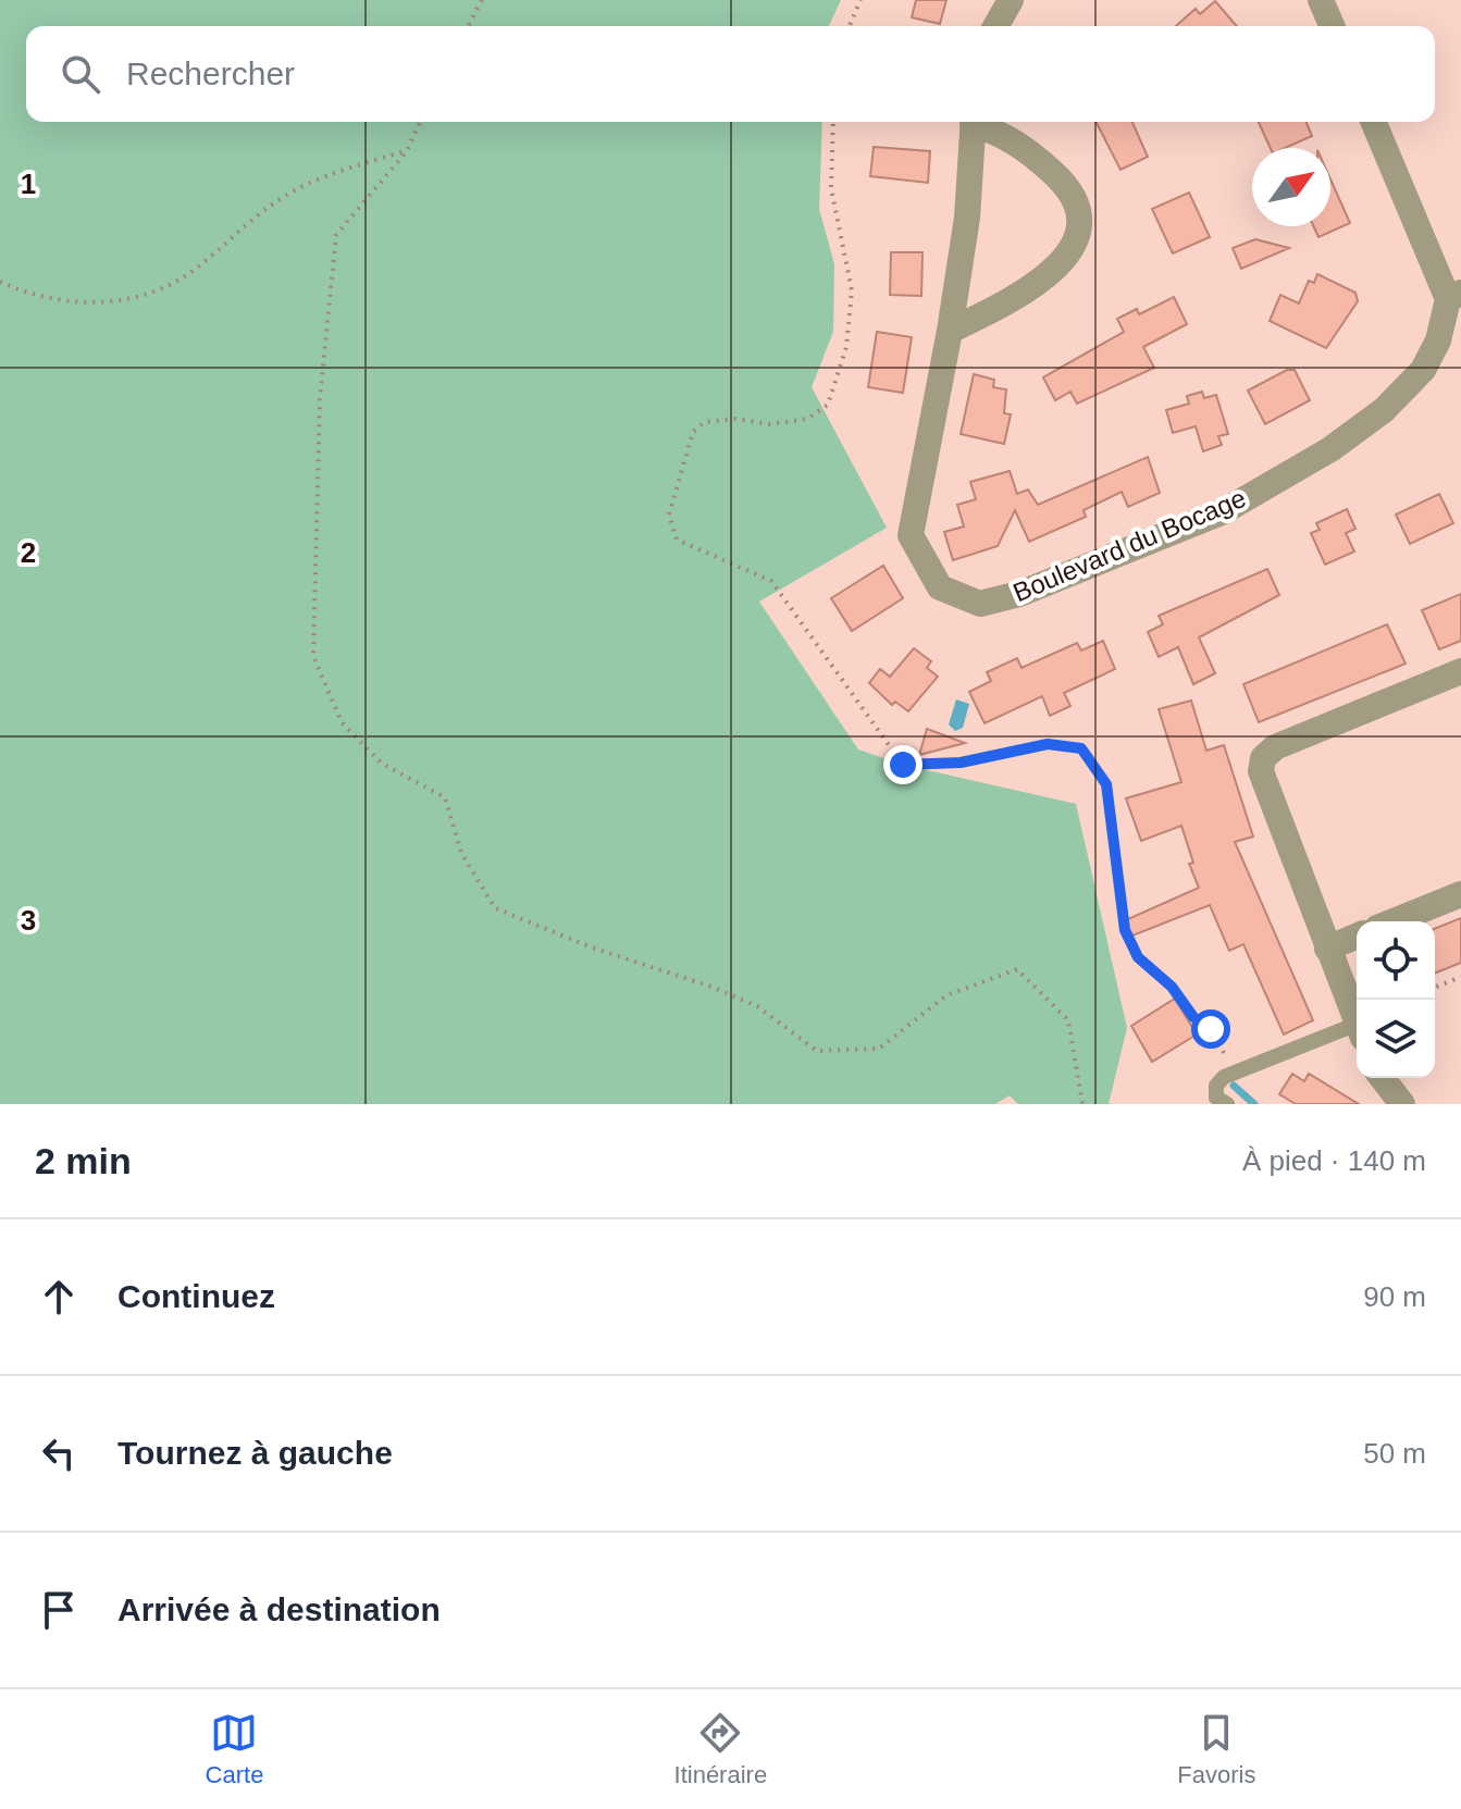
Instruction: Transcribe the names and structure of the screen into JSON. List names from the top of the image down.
{
  "streets": {
    "street": ["Boulevard du Bocage"]
  },
  "north": "top right",
  "page": {
    "search": "Rechercher",
    "heading": ["2 min", "À pied · 140 m"],
    "list": [
      ["Continuez", "90 m"],
      ["Tournez à gauche", "50 m"],
      "Arrivée à destination"
    ],
    "nav": ["Carte", "Itinéraire", "Favoris"]
  },
  "grid": {
    "rows": ["1", "2", "3"]
  }
}
